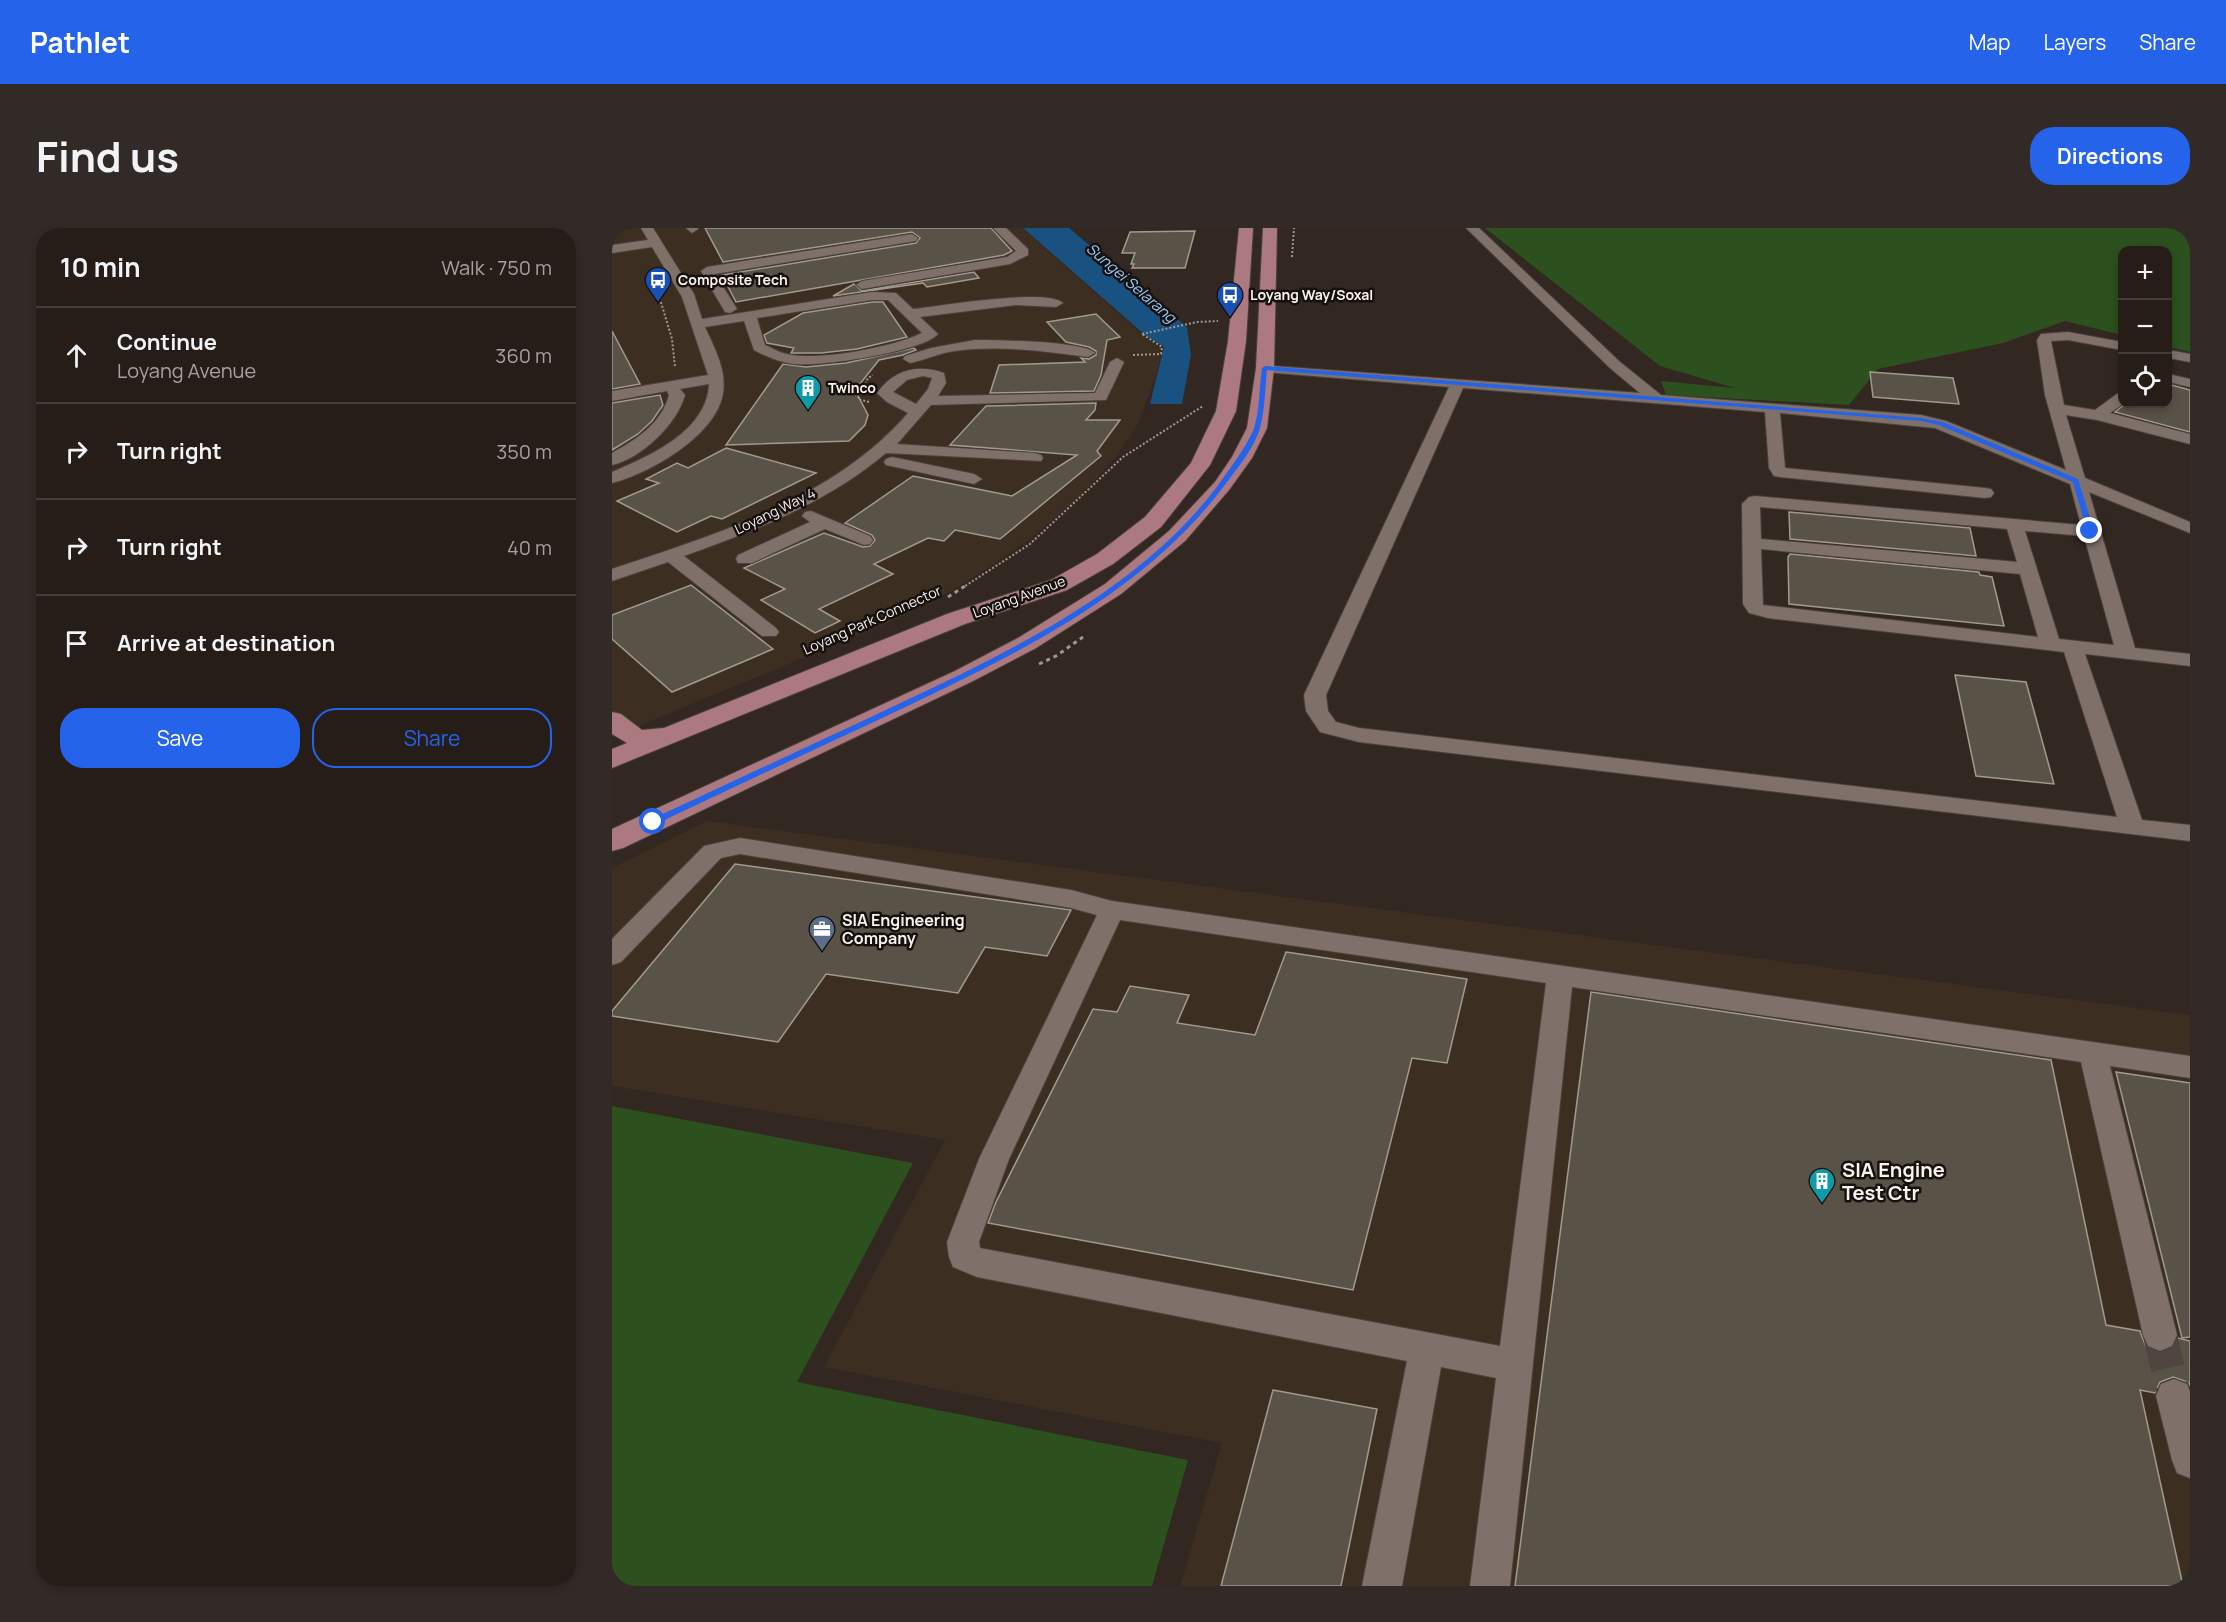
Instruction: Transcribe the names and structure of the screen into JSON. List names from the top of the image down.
{
  "streets": {
    "main road": ["Loyang Avenue"],
    "street": ["Loyang Way 4"],
    "path": ["Loyang Park Connector"]
  },
  "water": ["Sungei Selarang"],
  "places": {
    "bus stop": ["Composite Tech", "Loyang Way/Soxal"],
    "building": ["Twinco", "SIA Engine Test Ctr"],
    "office": ["SIA Engineering Company"]
  },
  "page": {
    "header": "Pathlet",
    "nav": ["Map", "Layers", "Share"],
    "title": "Find us",
    "buttons": [
      "Directions",
      ["Save", "Share"]
    ],
    "heading": ["10 min", "Walk · 750 m"],
    "map_buttons": ["+", "−"],
    "list": [
      ["Continue", "Loyang Avenue", "360 m"],
      ["Turn right", "350 m"],
      ["Turn right", "40 m"],
      "Arrive at destination"
    ]
  }
}
